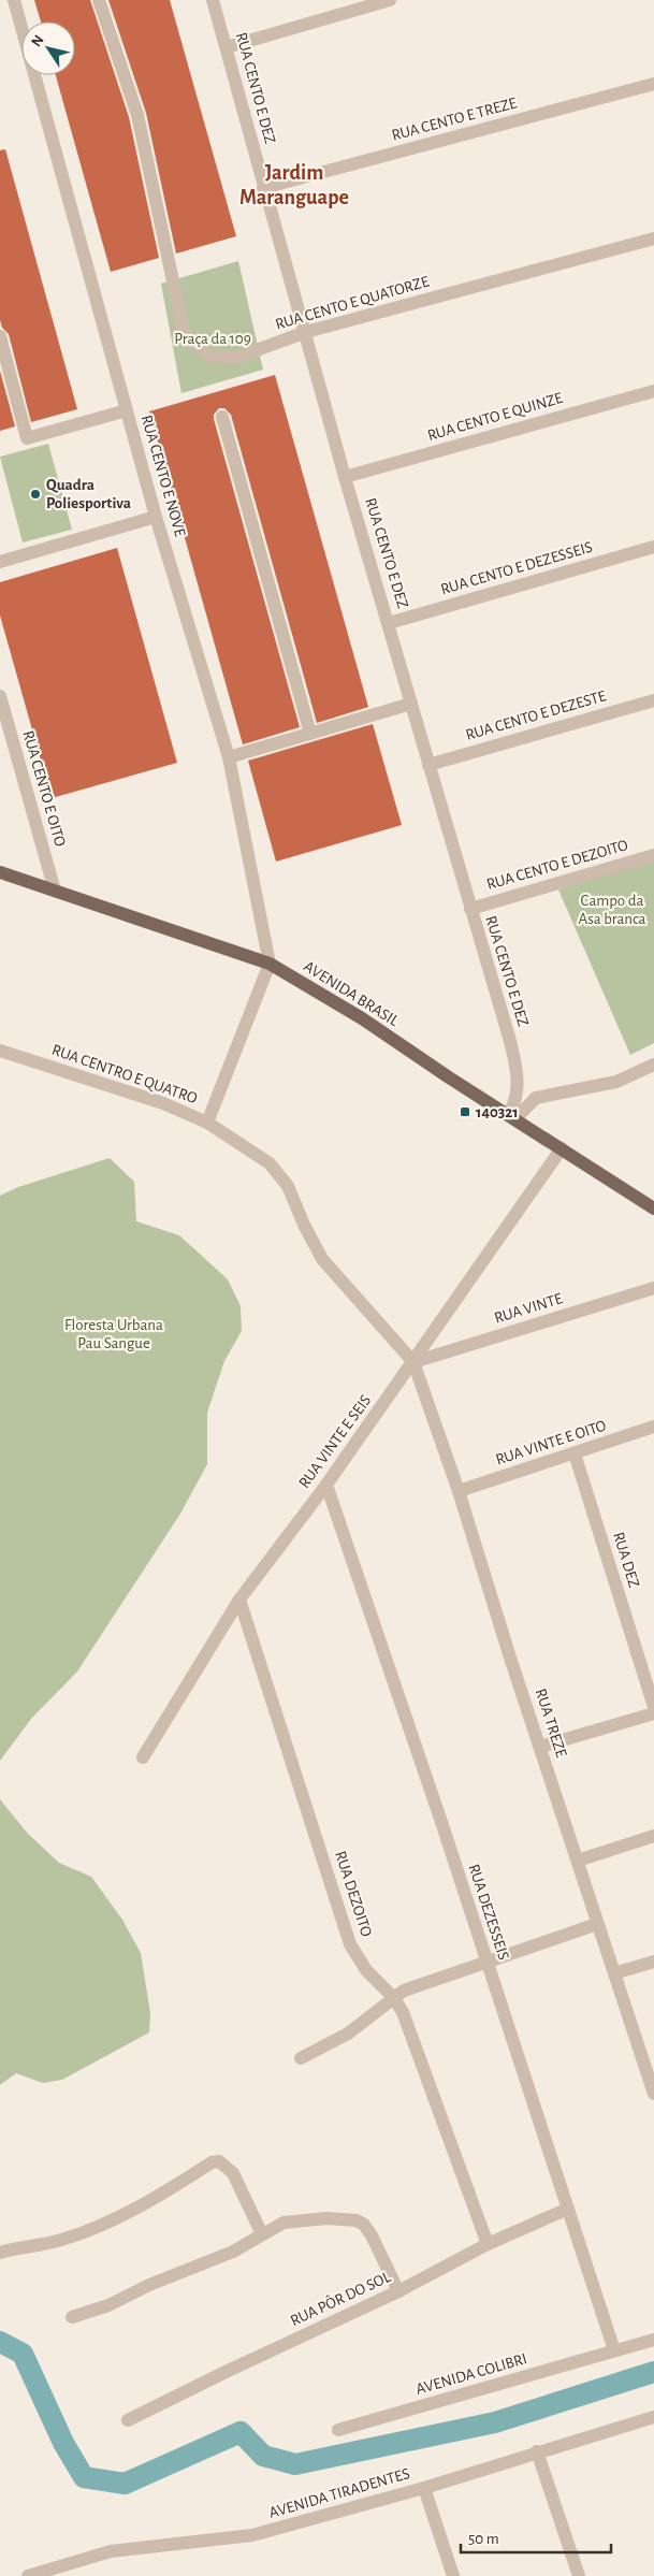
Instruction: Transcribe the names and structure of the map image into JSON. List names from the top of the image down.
{
  "streets": {
    "main road": ["AVENIDA BRASIL"],
    "street": [
      "RUA CENTO E DEZ",
      "RUA CENTO E TREZE",
      "RUA CENTO E QUATORZE",
      "RUA CENTO E QUINZE",
      "RUA CENTO E NOVE",
      "RUA CENTO E DEZESSEIS",
      "RUA CENTO E DEZESTE",
      "RUA CENTO E OITO",
      "RUA CENTO E DEZOITO",
      "RUA CENTRO E QUATRO",
      "RUA VINTE",
      "RUA VINTE E SEIS",
      "RUA VINTE E OITO",
      "RUA DEZ",
      "RUA TREZE",
      "RUA DEZOITO",
      "RUA DEZESSEIS",
      "RUA PÔR DO SOL",
      "AVENIDA COLIBRI",
      "AVENIDA TIRADENTES"
    ]
  },
  "crossings": [
    ["RUA CENTO E DEZ", "RUA CENTO E TREZE"],
    ["RUA CENTO E DEZ", "RUA CENTO E QUATORZE"],
    ["RUA CENTO E DEZ", "RUA CENTO E QUINZE"],
    ["RUA CENTO E DEZ", "RUA CENTO E DEZESSEIS"],
    ["RUA CENTO E DEZ", "RUA CENTO E DEZESTE"],
    ["RUA CENTO E DEZ", "RUA CENTO E DEZOITO"],
    ["RUA CENTO E DEZ", "AVENIDA BRASIL"],
    ["RUA CENTO E NOVE", "AVENIDA BRASIL"],
    ["RUA CENTO E OITO", "AVENIDA BRASIL"],
    ["AVENIDA BRASIL", "RUA VINTE E SEIS"],
    ["RUA CENTRO E QUATRO", "RUA VINTE"],
    ["RUA CENTRO E QUATRO", "RUA VINTE E SEIS"],
    ["RUA CENTRO E QUATRO", "RUA TREZE"],
    ["RUA VINTE", "RUA VINTE E SEIS"],
    ["RUA VINTE", "RUA TREZE"],
    ["RUA VINTE E SEIS", "RUA TREZE"],
    ["RUA VINTE E SEIS", "RUA DEZOITO"],
    ["RUA VINTE E SEIS", "RUA DEZESSEIS"],
    ["RUA VINTE E OITO", "RUA DEZ"],
    ["RUA VINTE E OITO", "RUA TREZE"],
    ["RUA DEZOITO", "RUA PÔR DO SOL"],
    ["RUA DEZESSEIS", "RUA PÔR DO SOL"],
    ["RUA DEZESSEIS", "AVENIDA COLIBRI"]
  ],
  "districts": ["Jardim Maranguape"],
  "parks": ["Praça da 109", "Campo da Asa branca", "Floresta Urbana Pau Sangue"],
  "places": {
    "other": ["Quadra Poliesportiva"],
    "transit": ["140321"]
  },
  "scale_bar": "50 m",
  "north": "top left"
}
